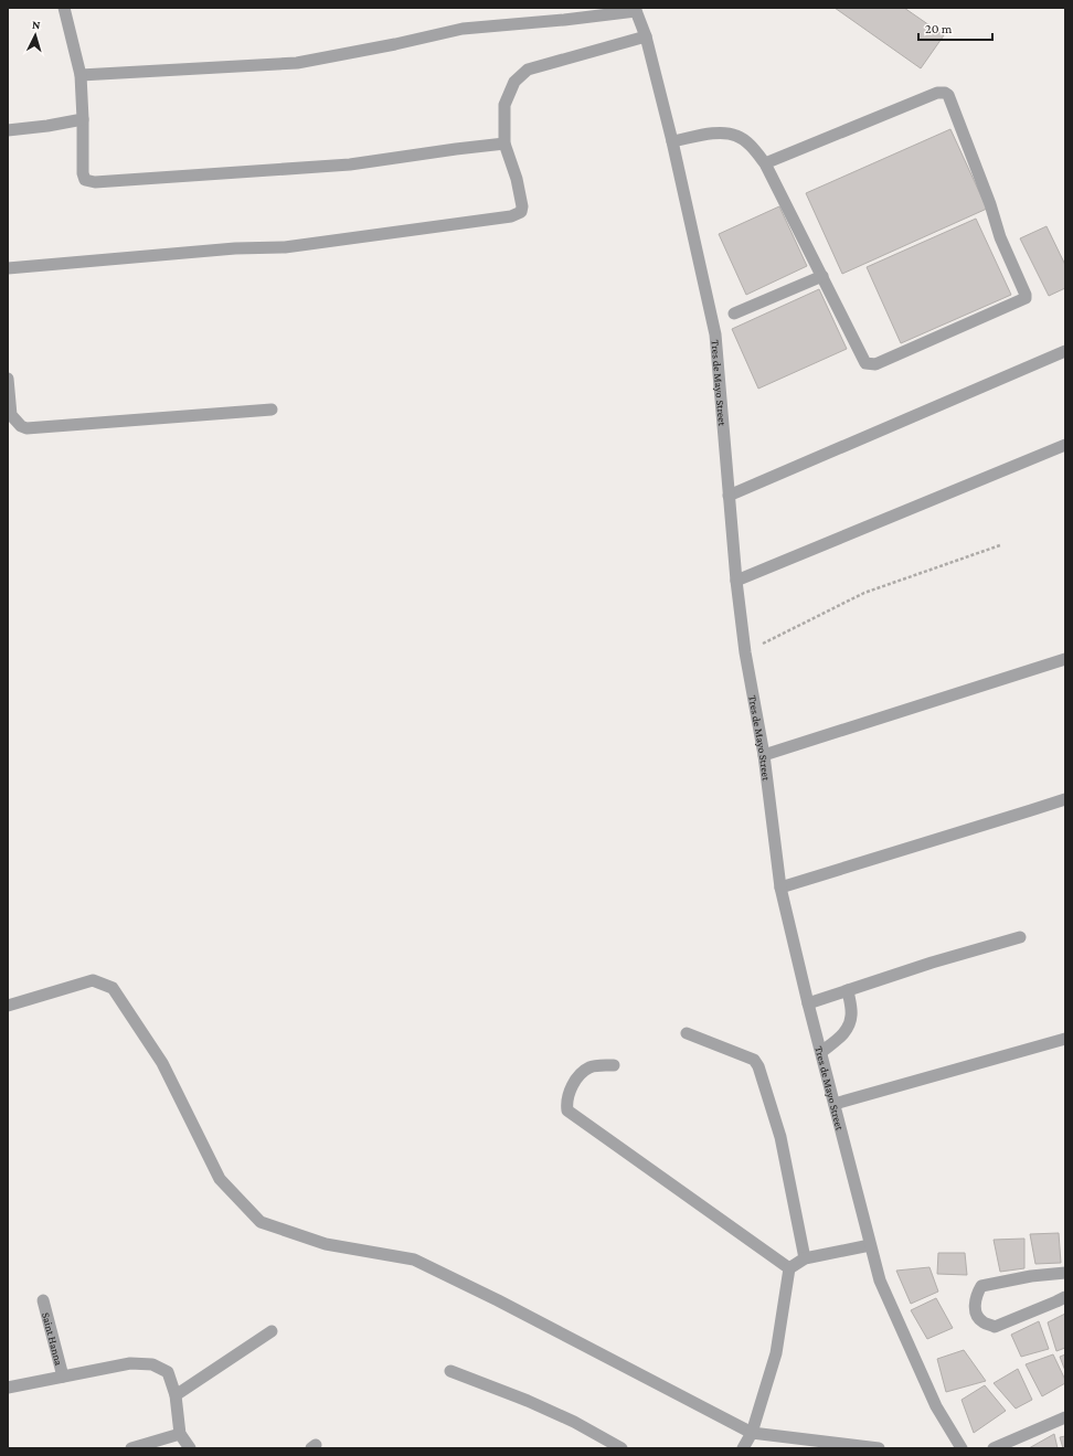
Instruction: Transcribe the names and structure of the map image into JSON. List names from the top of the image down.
{
  "streets": {
    "street": ["Tres de Mayo Street", "Saint Hanna"]
  },
  "scale_bar": "20 m",
  "north": "top"
}
